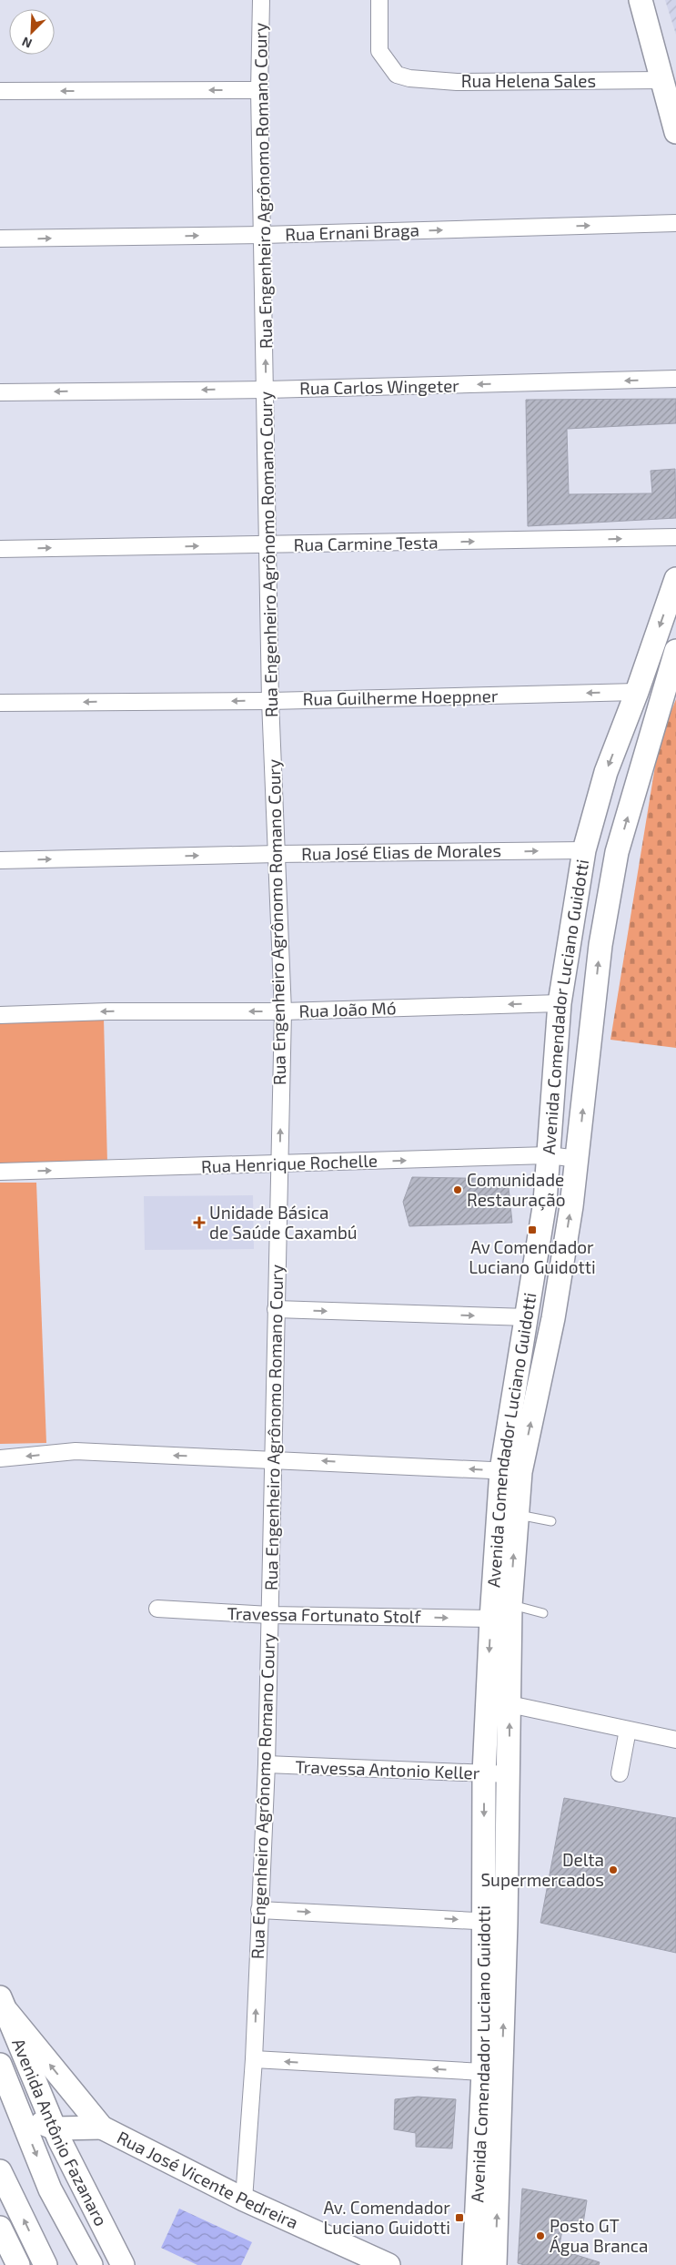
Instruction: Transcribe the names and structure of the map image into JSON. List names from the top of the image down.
{
  "streets": {
    "main road": ["Avenida Comendador Luciano Guidotti", "Avenida Antônio Fazanaro", "Rua José Vicente Pedreira"],
    "street": [
      "Rua Helena Sales",
      "Rua Engenheiro Agrônomo Romano Coury",
      "Rua Ernani Braga",
      "Rua Carlos Wingeter",
      "Rua Carmine Testa",
      "Rua Guilherme Hoeppner",
      "Rua José Elias de Morales",
      "Rua João Mó",
      "Rua Henrique Rochelle",
      "Travessa Fortunato Stolf",
      "Travessa Antonio Keller"
    ]
  },
  "crossings": [
    ["Rua Engenheiro Agrônomo Romano Coury", "Rua Ernani Braga"],
    ["Rua Engenheiro Agrônomo Romano Coury", "Rua Carlos Wingeter"],
    ["Rua Engenheiro Agrônomo Romano Coury", "Rua Carmine Testa"],
    ["Rua Engenheiro Agrônomo Romano Coury", "Rua Guilherme Hoeppner"],
    ["Rua Engenheiro Agrônomo Romano Coury", "Rua José Elias de Morales"],
    ["Rua Engenheiro Agrônomo Romano Coury", "Rua João Mó"],
    ["Rua Engenheiro Agrônomo Romano Coury", "Rua Henrique Rochelle"],
    ["Rua Engenheiro Agrônomo Romano Coury", "Travessa Fortunato Stolf"],
    ["Rua Engenheiro Agrônomo Romano Coury", "Travessa Antonio Keller"],
    ["Rua Engenheiro Agrônomo Romano Coury", "Rua José Vicente Pedreira"],
    ["Rua Guilherme Hoeppner", "Avenida Comendador Luciano Guidotti"],
    ["Rua José Elias de Morales", "Avenida Comendador Luciano Guidotti"],
    ["Avenida Comendador Luciano Guidotti", "Rua João Mó"],
    ["Avenida Comendador Luciano Guidotti", "Rua Henrique Rochelle"],
    ["Avenida Comendador Luciano Guidotti", "Travessa Fortunato Stolf"],
    ["Avenida Comendador Luciano Guidotti", "Travessa Antonio Keller"],
    ["Avenida Antônio Fazanaro", "Rua José Vicente Pedreira"]
  ],
  "one_way": [
    "Rua Ernani Braga",
    "Rua Carlos Wingeter",
    "Rua Carmine Testa",
    "Rua Guilherme Hoeppner",
    "Rua José Elias de Morales",
    "Rua João Mó",
    "Rua Henrique Rochelle",
    "Travessa Fortunato Stolf"
  ],
  "places": {
    "other": ["Comunidade Restauração", "Delta Supermercados", "Posto GT Água Branca"],
    "health": ["Unidade Básica de Saúde Caxambú"],
    "transit": ["Av Comendador Luciano Guidotti", "Av. Comendador Luciano Guidotti"]
  },
  "north": "bottom left"
}
